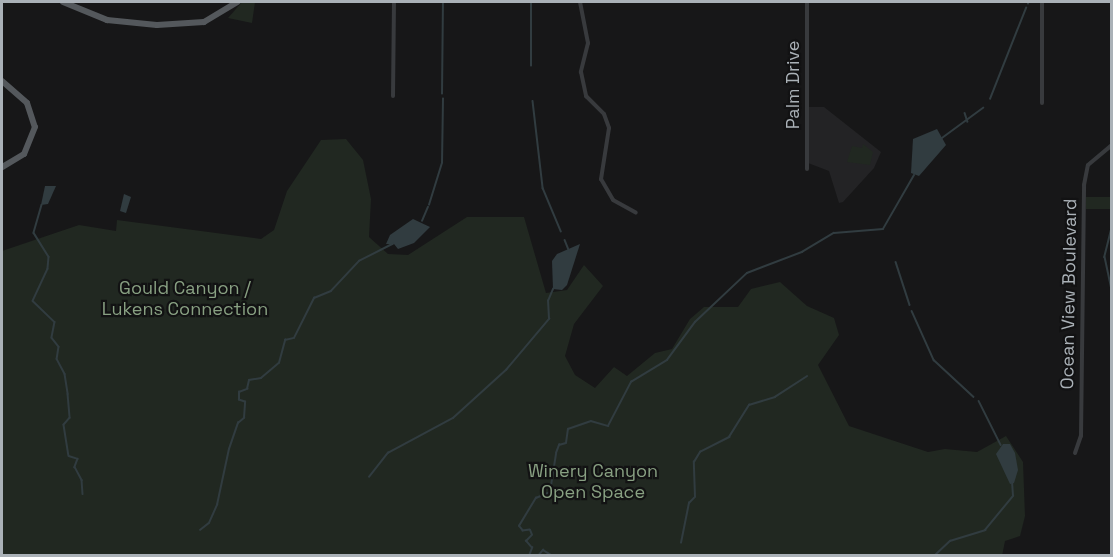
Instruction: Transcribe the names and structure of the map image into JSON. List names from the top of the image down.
{
  "streets": {
    "street": ["Palm Drive", "Ocean View Boulevard"]
  },
  "parks": ["Gould Canyon / Lukens Connection", "Winery Canyon Open Space"]
}
